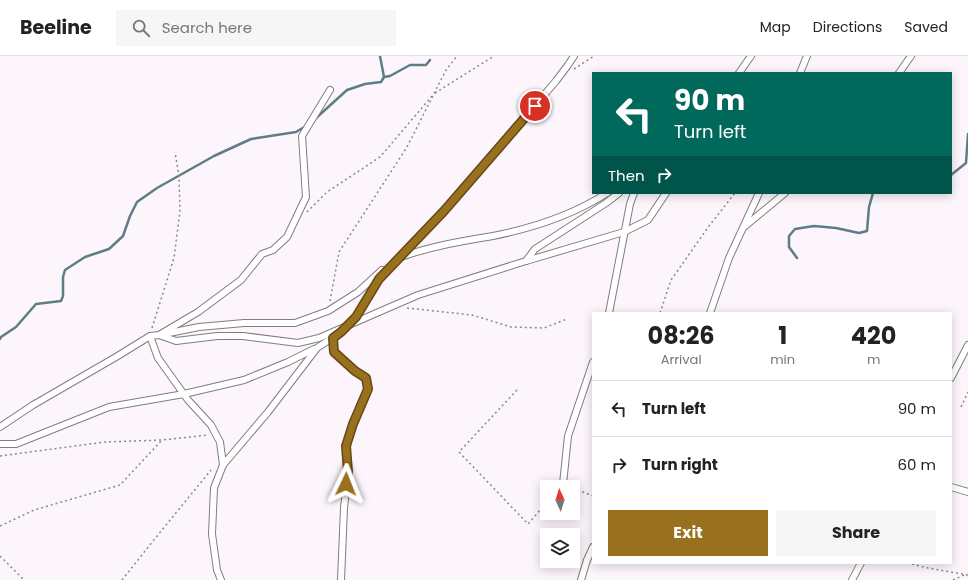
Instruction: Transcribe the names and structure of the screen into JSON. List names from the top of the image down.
{
  "north": "top",
  "page": {
    "header": "Beeline",
    "search": "Search here",
    "nav": ["Map", "Directions", "Saved"],
    "turn": ["90 m", "Turn left"],
    "then": "Then",
    "eta": [
      "08:26",
      "Arrival",
      "1",
      "min",
      "420",
      "m"
    ],
    "list": [
      {
        "name": "Turn left",
        "value": "90 m"
      },
      {
        "name": "Turn right",
        "value": "60 m"
      }
    ],
    "buttons": ["Exit", "Share"]
  }
}
